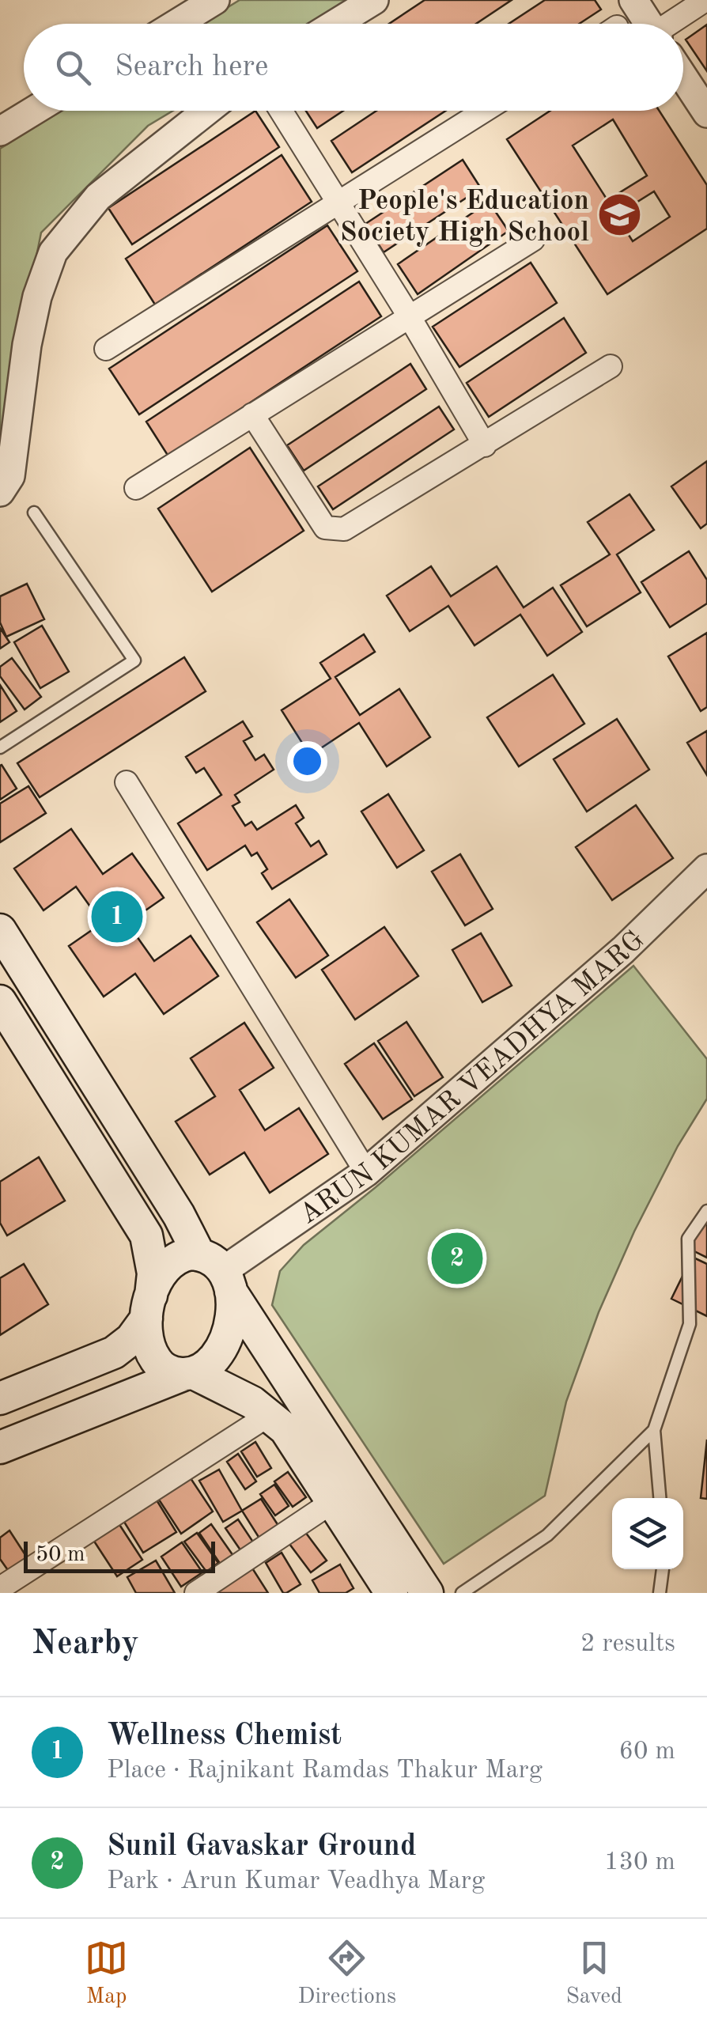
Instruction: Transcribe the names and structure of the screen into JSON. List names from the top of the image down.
{
  "streets": {
    "street": ["ARUN KUMAR VEADHYA MARG"]
  },
  "places": {
    "school or university": ["People's Education Society High School"]
  },
  "scale_bar": "50 m",
  "page": {
    "search": "Search here",
    "pins": ["1", "2"],
    "scale": "50 m",
    "heading": ["Nearby", "2 results"],
    "list": [
      {
        "mark": "1",
        "name": "Wellness Chemist",
        "note": "Place · Rajnikant Ramdas Thakur Marg",
        "value": "60 m"
      },
      {
        "mark": "2",
        "name": "Sunil Gavaskar Ground",
        "note": "Park · Arun Kumar Veadhya Marg",
        "value": "130 m"
      }
    ],
    "nav": ["Map", "Directions", "Saved"]
  }
}
